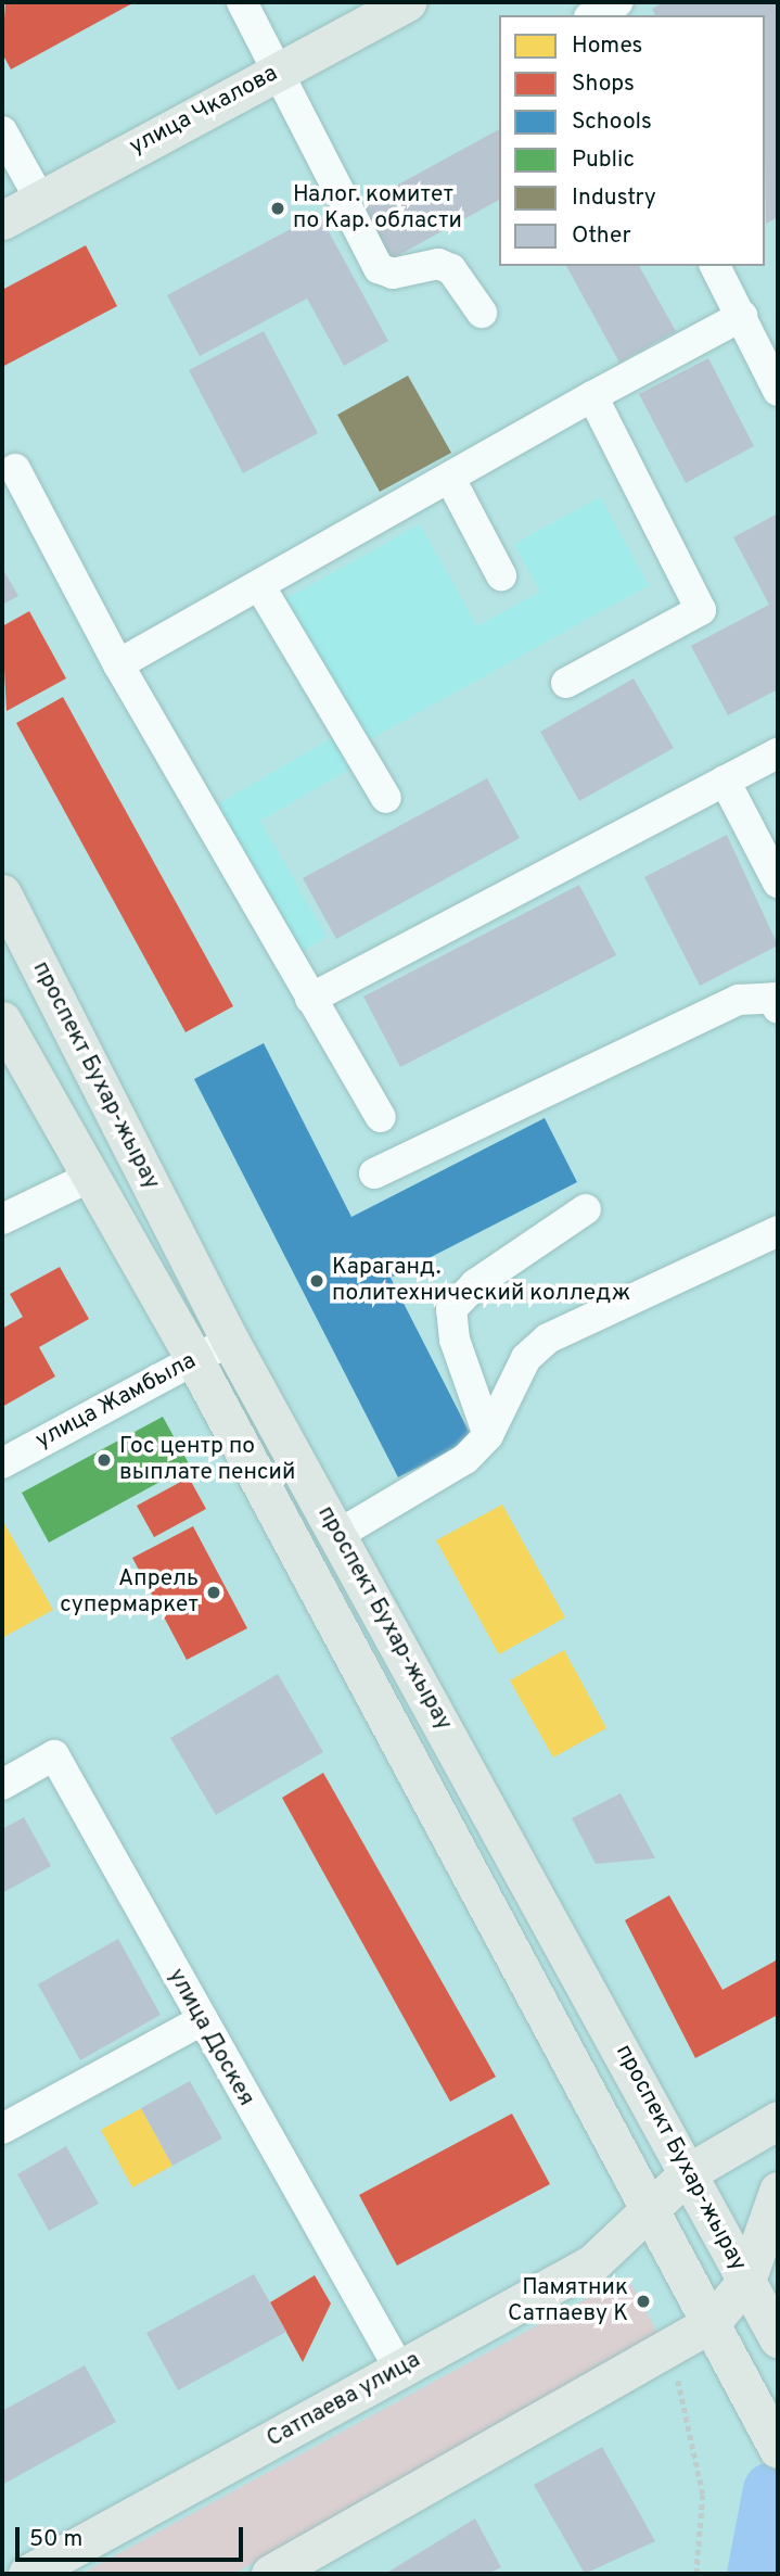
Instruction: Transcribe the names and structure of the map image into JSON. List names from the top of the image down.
{
  "streets": {
    "main road": ["улица Чкалова", "проспект Бухар-жырау", "Сатпаева улица"],
    "street": ["улица Жамбыла", "улица Доскея"]
  },
  "crossings": [
    ["проспект Бухар-жырау", "улица Жамбыла"],
    ["проспект Бухар-жырау", "Сатпаева улица"],
    ["улица Доскея", "Сатпаева улица"]
  ],
  "places": [
    "Налог. комитет по Кар. области",
    "Караганд. политехнический колледж",
    "Гос центр по выплате пенсий",
    "Апрель супермаркет",
    "Памятник Сатпаеву К"
  ],
  "legend": [
    "Homes",
    "Shops",
    "Schools",
    "Public",
    "Industry",
    "Other"
  ],
  "scale_bar": "50 m"
}
